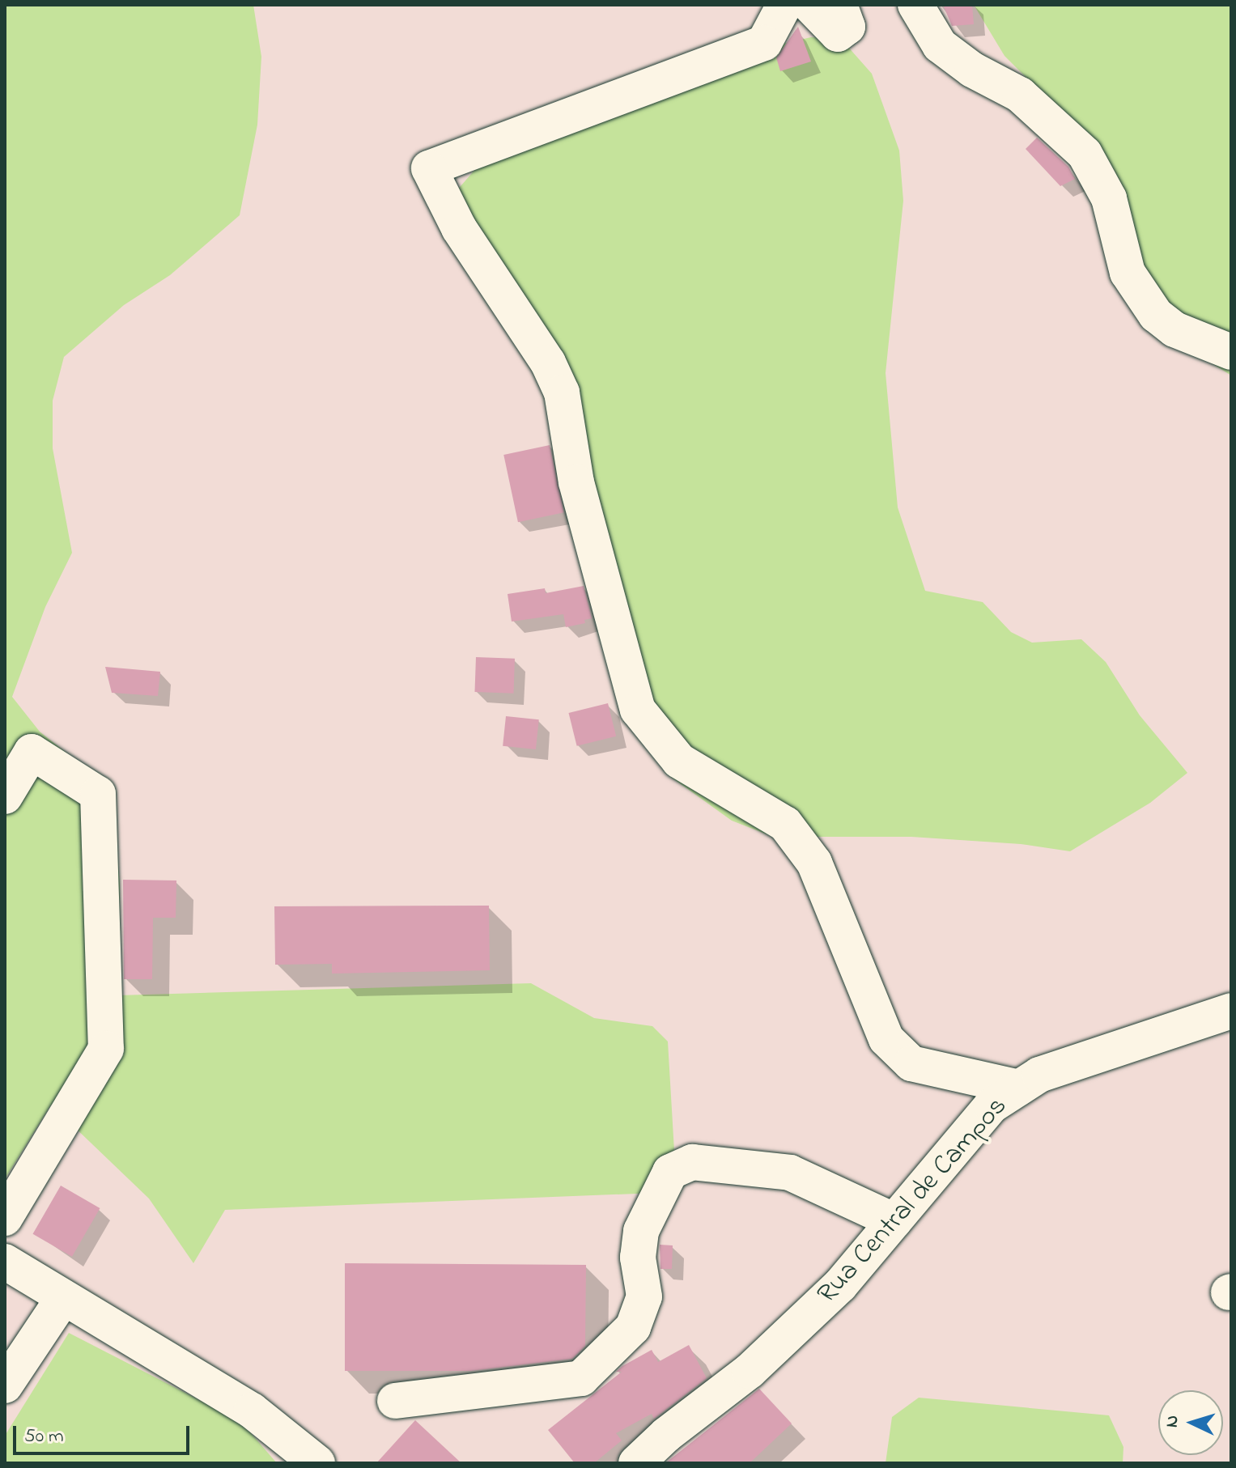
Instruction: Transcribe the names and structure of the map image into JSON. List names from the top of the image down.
{
  "streets": {
    "street": ["Rua Central de Campos"]
  },
  "scale_bar": "50 m",
  "north": "left"
}
